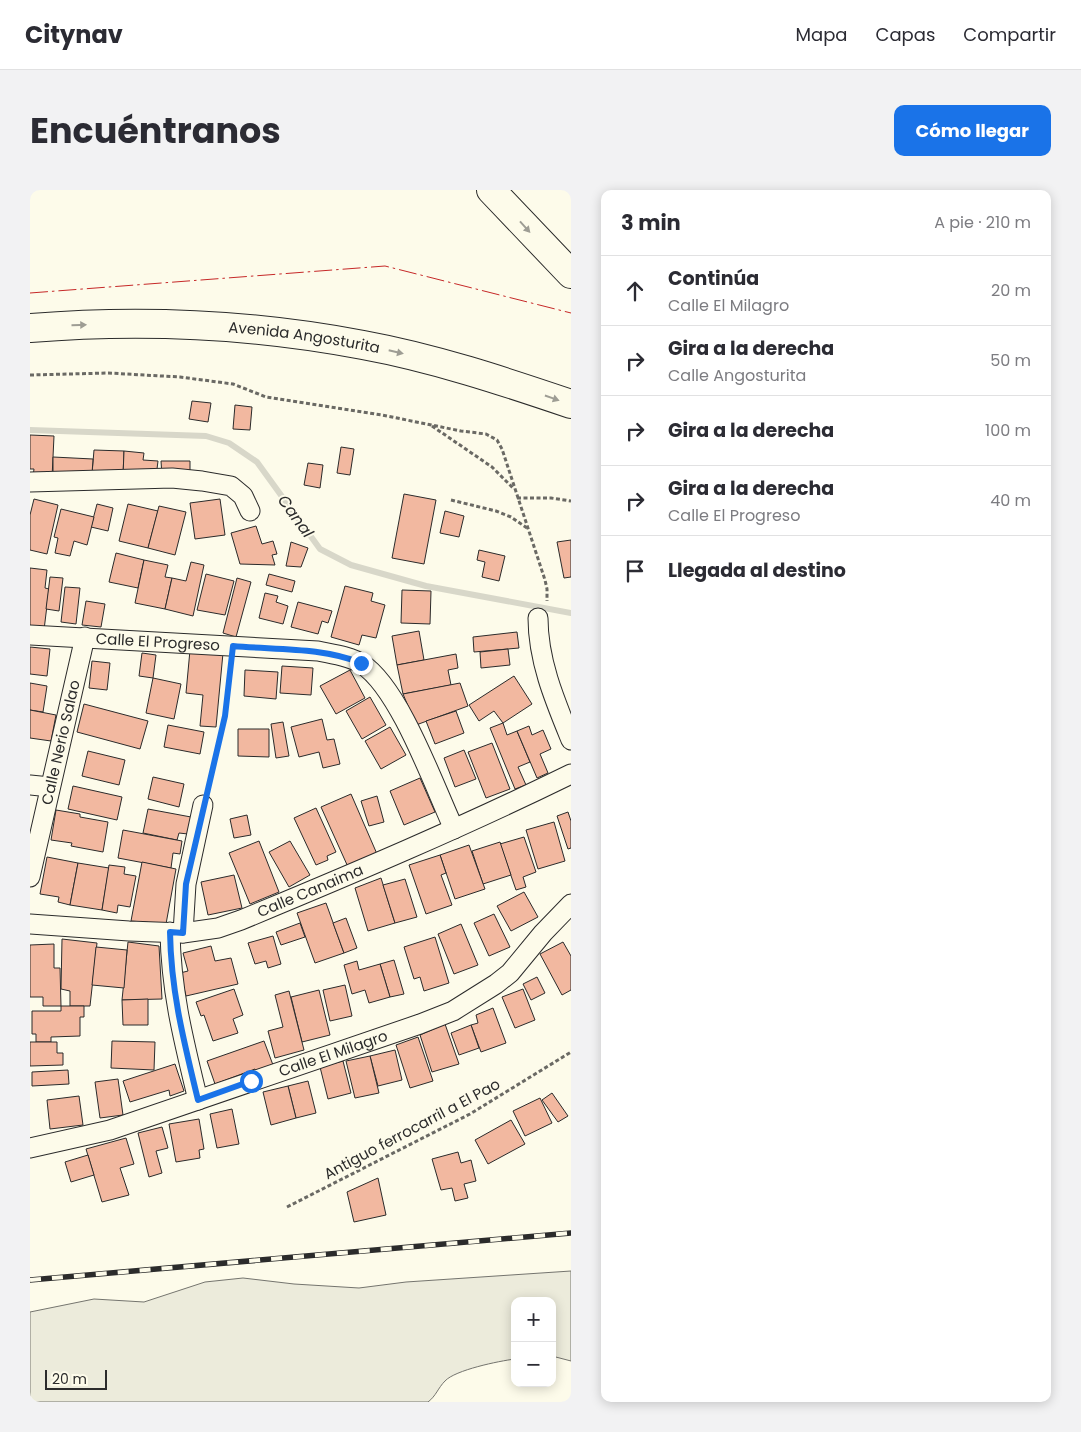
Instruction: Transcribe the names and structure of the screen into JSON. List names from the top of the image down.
{
  "streets": {
    "highway": ["Avenida Angosturita"],
    "street": [
      "Calle El Progreso",
      "Calle Nerio Salao",
      "Calle Canaima",
      "Calle El Milagro"
    ],
    "path": ["Antiguo ferrocarril a El Pao"]
  },
  "crossings": [
    ["Calle El Progreso", "Calle Nerio Salao"],
    ["Calle El Progreso", "Calle Canaima"]
  ],
  "one_way": ["Avenida Angosturita"],
  "water": ["Canal"],
  "scale_bar": "20 m",
  "page": {
    "header": "Citynav",
    "nav": ["Mapa", "Capas", "Compartir"],
    "title": "Encuéntranos",
    "buttons": "Cómo llegar",
    "heading": ["3 min", "A pie · 210 m"],
    "list": [
      ["Continúa", "Calle El Milagro", "20 m"],
      ["Gira a la derecha", "Calle Angosturita", "50 m"],
      ["Gira a la derecha", "100 m"],
      ["Gira a la derecha", "Calle El Progreso", "40 m"],
      "Llegada al destino"
    ],
    "map_buttons": ["+", "−"],
    "scale": "20 m"
  }
}
